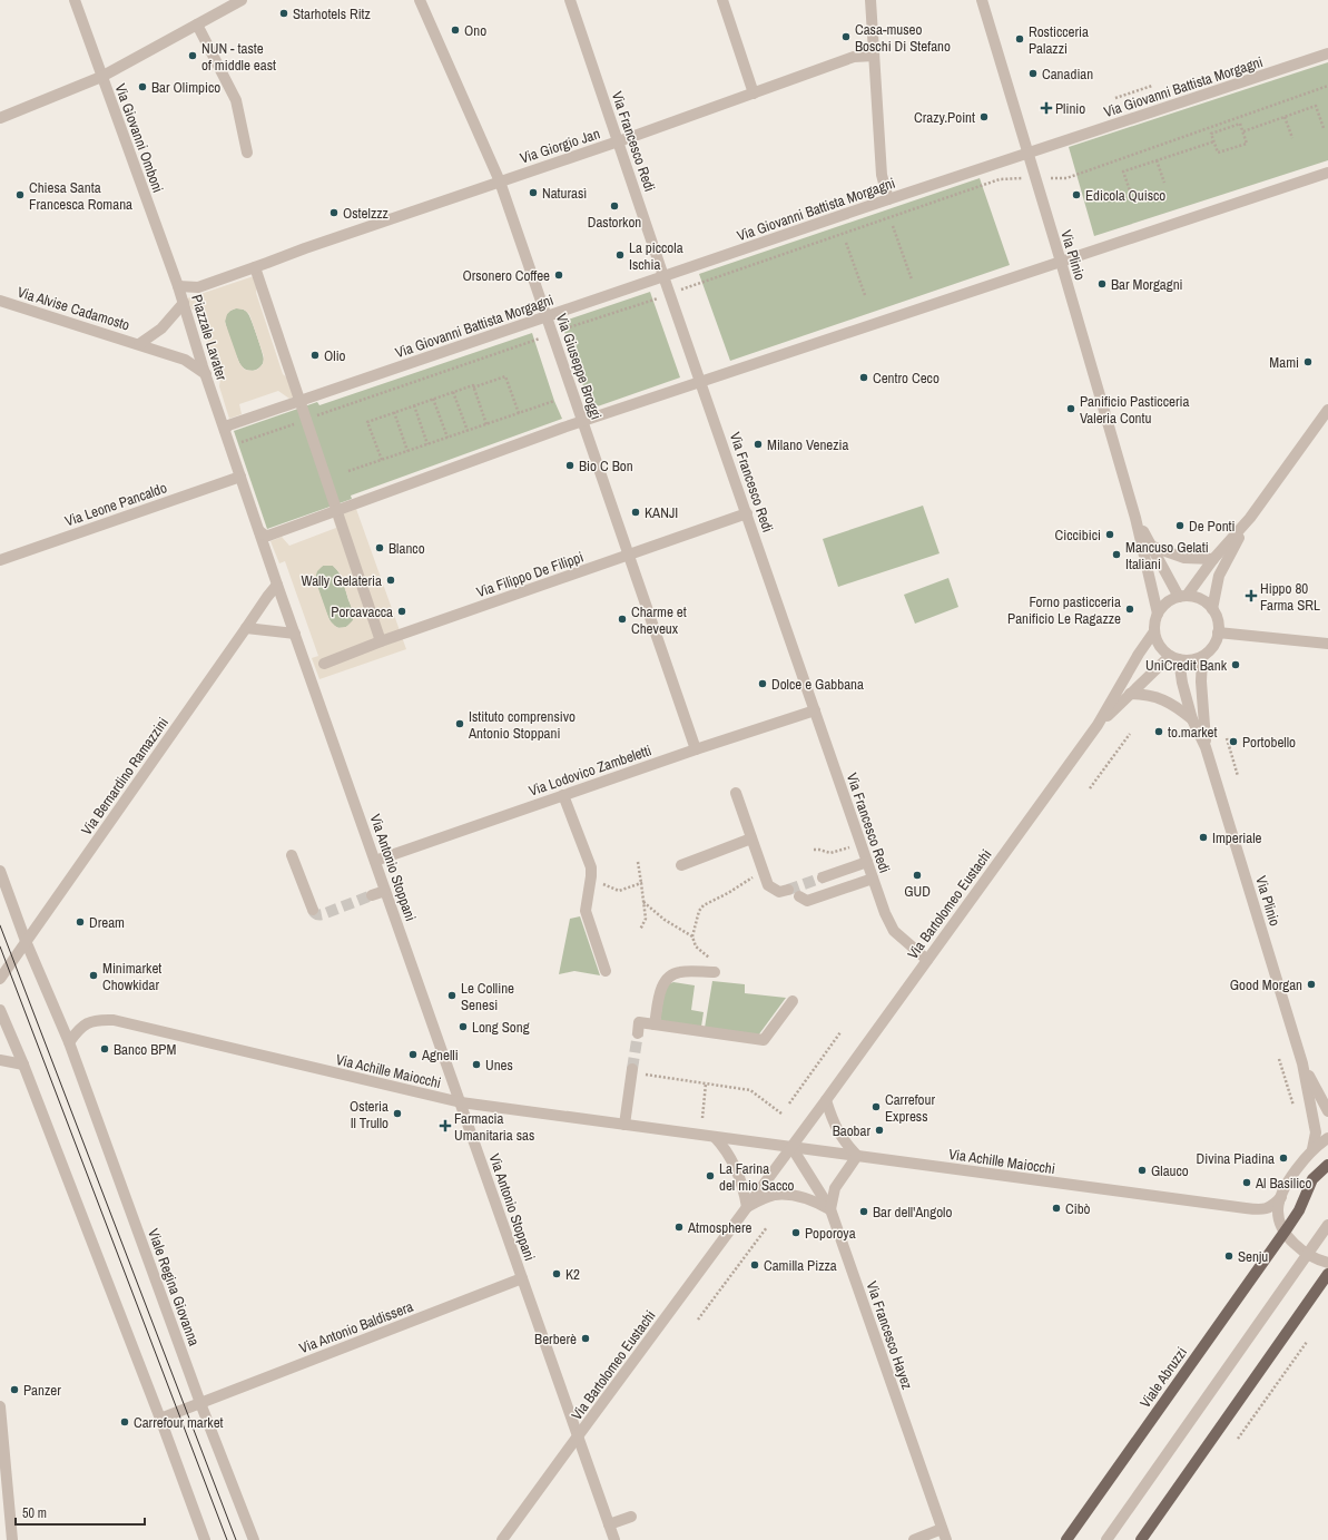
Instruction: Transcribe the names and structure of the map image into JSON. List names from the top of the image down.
{
  "streets": {
    "main road": ["Viale Abruzzi"],
    "street": [
      "Via Giovanni Battista Morgagni",
      "Via Giovanni Omboni",
      "Via Francesco Redi",
      "Via Giorgio Jan",
      "Via Plinio",
      "Via Alvise Cadamosto",
      "Piazzale Lavater",
      "Via Giuseppe Broggi",
      "Via Leone Pancaldo",
      "Via Filippo De Filippi",
      "Via Lodovico Zambeletti",
      "Via Bernardino Ramazzini",
      "Via Antonio Stoppani",
      "Via Bartolomeo Eustachi",
      "Via Achille Maiocchi",
      "Viale Regina Giovanna",
      "Via Antonio Baldissera",
      "Via Francesco Hayez"
    ]
  },
  "crossings": [
    ["Via Giovanni Battista Morgagni", "Via Francesco Redi"],
    ["Via Giovanni Battista Morgagni", "Via Plinio"],
    ["Via Giovanni Battista Morgagni", "Via Giuseppe Broggi"],
    ["Via Giovanni Omboni", "Piazzale Lavater"],
    ["Via Francesco Redi", "Via Giorgio Jan"],
    ["Via Francesco Redi", "Via Filippo De Filippi"],
    ["Via Francesco Redi", "Via Lodovico Zambeletti"],
    ["Via Francesco Redi", "Via Bartolomeo Eustachi"],
    ["Via Giorgio Jan", "Piazzale Lavater"],
    ["Via Giorgio Jan", "Via Giuseppe Broggi"],
    ["Via Plinio", "Via Bartolomeo Eustachi"],
    ["Via Alvise Cadamosto", "Piazzale Lavater"],
    ["Piazzale Lavater", "Via Leone Pancaldo"],
    ["Piazzale Lavater", "Via Bernardino Ramazzini"],
    ["Piazzale Lavater", "Via Antonio Stoppani"],
    ["Via Giuseppe Broggi", "Via Filippo De Filippi"],
    ["Via Giuseppe Broggi", "Via Lodovico Zambeletti"],
    ["Via Lodovico Zambeletti", "Via Antonio Stoppani"],
    ["Via Bernardino Ramazzini", "Viale Regina Giovanna"],
    ["Via Antonio Stoppani", "Via Bartolomeo Eustachi"],
    ["Via Antonio Stoppani", "Via Achille Maiocchi"],
    ["Via Antonio Stoppani", "Via Antonio Baldissera"],
    ["Via Bartolomeo Eustachi", "Via Achille Maiocchi"],
    ["Via Bartolomeo Eustachi", "Via Francesco Hayez"],
    ["Via Achille Maiocchi", "Viale Regina Giovanna"],
    ["Via Achille Maiocchi", "Via Francesco Hayez"],
    ["Viale Regina Giovanna", "Via Antonio Baldissera"]
  ],
  "places": {
    "other": [
      "Starhotels Ritz",
      "Ono",
      "Casa-museo Boschi Di Stefano",
      "Rosticceria Palazzi",
      "NUN - taste of middle east",
      "Canadian",
      "Bar Olimpico",
      "Crazy.Point",
      "Naturasì",
      "Chiesa Santa Francesca Romana",
      "Edicola Quisco",
      "Dastorkon",
      "Ostelzzz",
      "La piccola Ischia",
      "Orsonero Coffee",
      "Bar Morgagni",
      "Olio",
      "Mami",
      "Centro Ceco",
      "Panificio Pasticceria Valeria Contu",
      "Milano Venezia",
      "Bio C Bon",
      "KANJI",
      "De Ponti",
      "Ciccibici",
      "Blanco",
      "Mancuso Gelati Italiani",
      "Wally Gelateria",
      "Forno pasticceria Panificio Le Ragazze",
      "Porcavacca",
      "Charme et Cheveux",
      "UniCredit Bank",
      "Dolce e Gabbana",
      "Istituto comprensivo Antonio Stoppani",
      "to.market",
      "Portobello",
      "Imperiale",
      "GUD",
      "Dream",
      "Minimarket Chowkidar",
      "Good Morgan",
      "Le Colline Senesi",
      "Long Song",
      "Banco BPM",
      "Agnelli",
      "Unes",
      "Carrefour Express",
      "Osteria Il Trullo",
      "Baobar",
      "Divina Piadina",
      "Glauco",
      "La Farina del mio Sacco",
      "Al Basilico",
      "Cibò",
      "Bar dell'Angolo",
      "Atmosphere",
      "Poporoya",
      "Senju",
      "Camilla Pizza",
      "K2",
      "Berberè",
      "Panzer",
      "Carrefour market"
    ],
    "health": ["Plinio", "Hippo 80 Farma SRL", "Farmacia Umanitaria sas"]
  },
  "scale_bar": "50 m"
}
